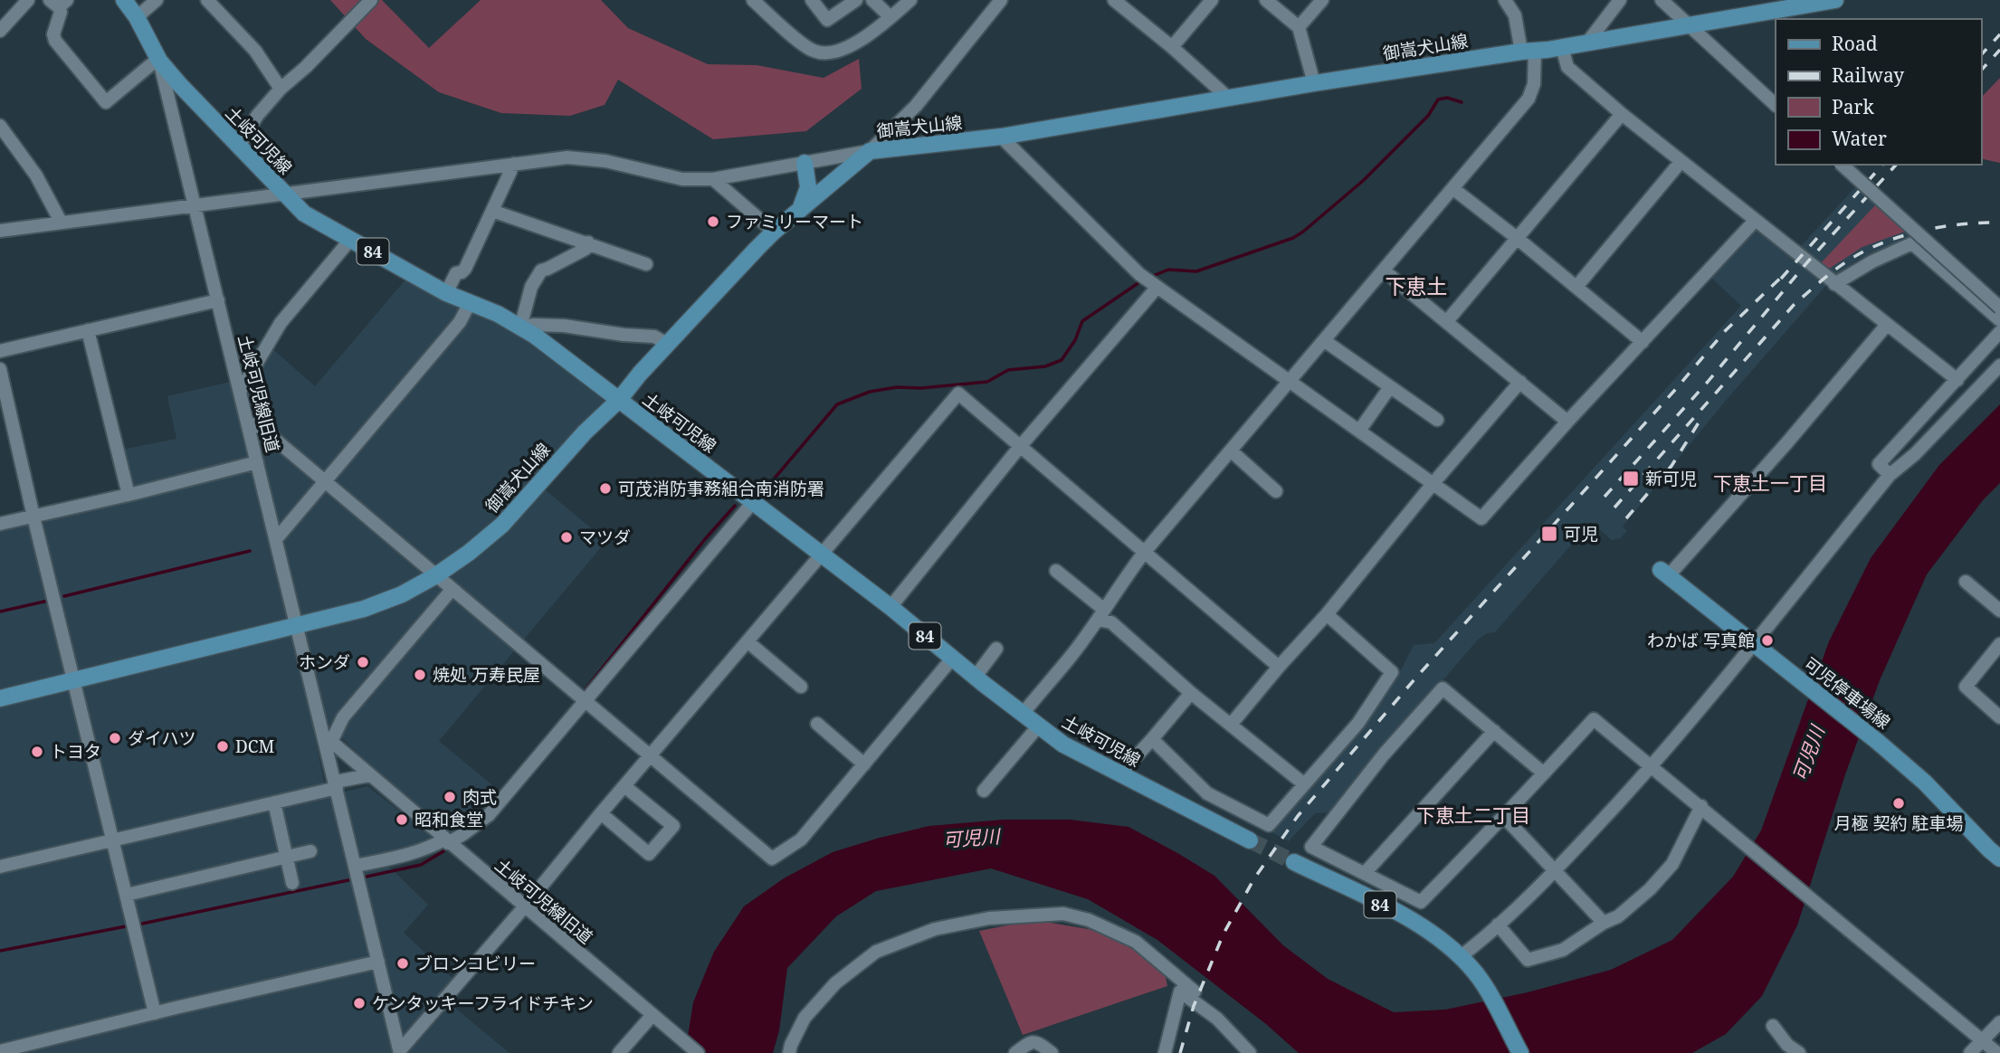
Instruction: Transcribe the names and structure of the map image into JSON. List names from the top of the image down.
{
  "streets": {
    "main road": [
      "御嵩犬山線",
      "土岐可児線",
      "84",
      "可児停車場線"
    ],
    "street": ["土岐可児線旧道"]
  },
  "crossings": [
    ["御嵩犬山線", "土岐可児線"],
    ["御嵩犬山線", "土岐可児線旧道"],
    ["土岐可児線", "土岐可児線旧道"]
  ],
  "districts": ["下恵土", "下恵土一丁目", "下恵土二丁目"],
  "water": ["可児川"],
  "places": {
    "other": [
      "ファミリーマート",
      "可茂消防事務組合南消防署",
      "マツダ",
      "わかば 写真館",
      "ホンダ",
      "焼処 万寿民屋",
      "ダイハツ",
      "DCM",
      "トヨタ",
      "肉式",
      "月極 契約 駐車場",
      "昭和食堂",
      "ブロンコビリー",
      "ケンタッキーフライドチキン"
    ],
    "transit": ["新可児", "可児"]
  },
  "legend": [
    "Road",
    "Railway",
    "Park",
    "Water"
  ]
}
